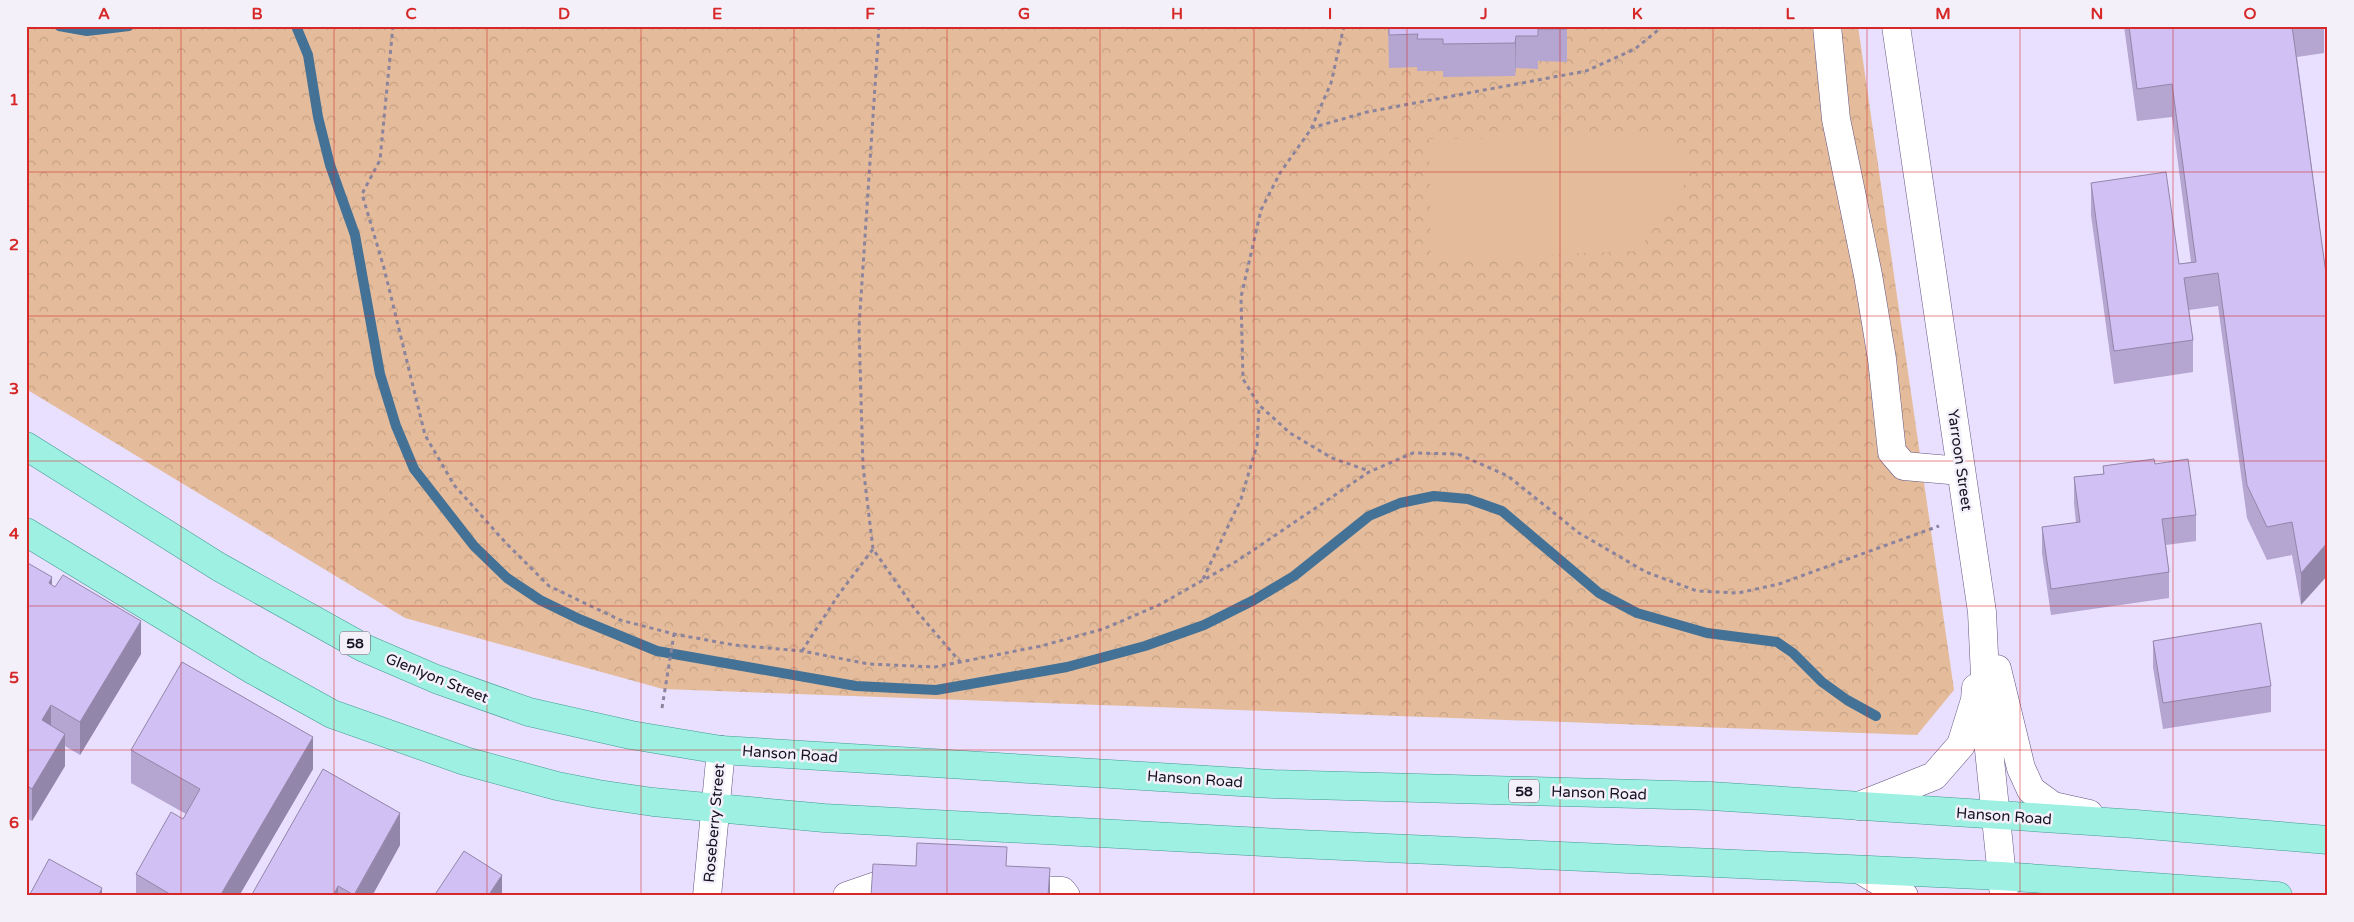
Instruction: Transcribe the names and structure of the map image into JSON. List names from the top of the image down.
{
  "streets": {
    "main road": ["58", "Glenlyon Street", "Hanson Road"],
    "street": ["Yarroon Street", "Roseberry Street"]
  },
  "crossings": [
    ["Yarroon Street", "Hanson Road"],
    ["Glenlyon Street", "Hanson Road"],
    ["Glenlyon Street", "Roseberry Street"],
    ["Hanson Road", "Roseberry Street"]
  ],
  "grid": {
    "columns": [
      "A",
      "B",
      "C",
      "D",
      "E",
      "F",
      "G",
      "H",
      "I",
      "J",
      "K",
      "L",
      "M",
      "N",
      "O"
    ],
    "rows": [
      "1",
      "2",
      "3",
      "4",
      "5",
      "6"
    ]
  }
}
